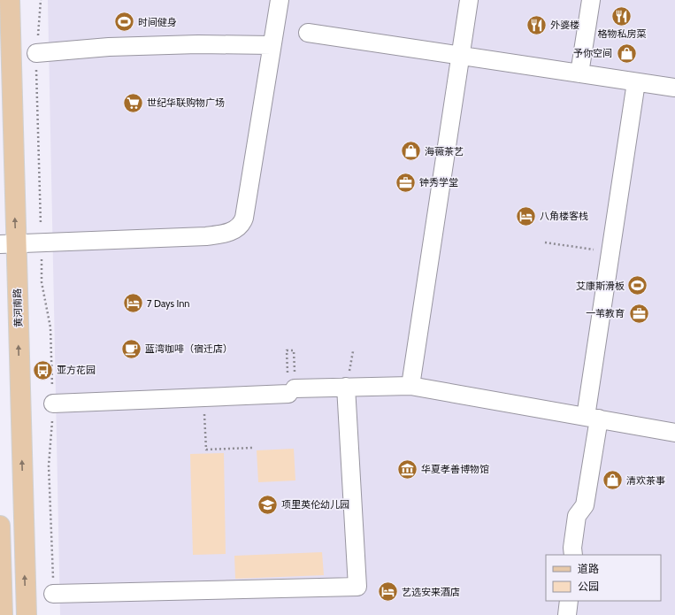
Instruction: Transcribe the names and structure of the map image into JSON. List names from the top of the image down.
{
  "streets": {
    "main road": ["黄河南路"]
  },
  "one_way": ["黄河南路"],
  "places": {
    "restaurant": ["格物私房菜", "外婆楼"],
    "sports": ["时间健身", "艾康斯滑板"],
    "shop": ["予你空间", "海薇茶艺", "清欢茶事"],
    "supermarket": ["世纪华联购物广场"],
    "office": ["钟秀学堂", "一苇教育"],
    "hotel": ["八角楼客栈", "7 Days Inn", "艺选安来酒店"],
    "cafe": ["蓝湾咖啡（宿迁店）"],
    "bus stop": ["亚方花园"],
    "museum": ["华夏孝善博物馆"],
    "school or university": ["项里英伦幼儿园"]
  },
  "legend": ["道路", "公园"]
}
